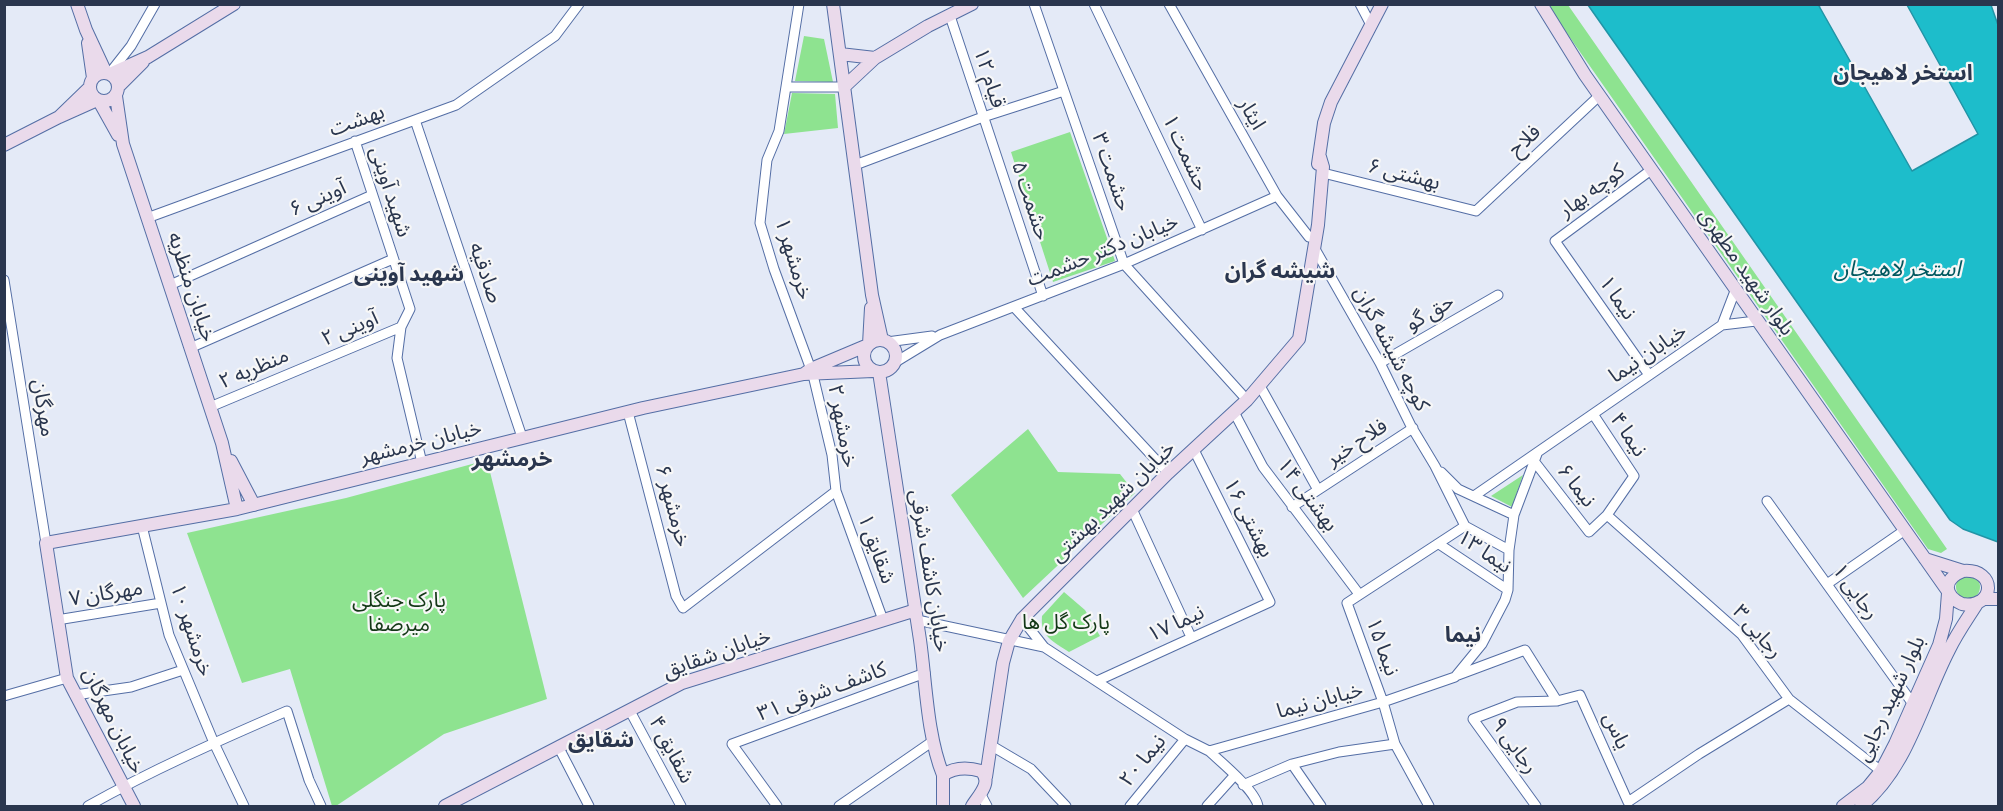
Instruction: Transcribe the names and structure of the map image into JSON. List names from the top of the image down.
{
  "streets": {
    "main road": [
      "بلوار شهید مطهری",
      "خیابان منظریه",
      "خیابان خرمشهر",
      "خیابان شهید بهشتی",
      "خیابان کاشف شرقی",
      "خیابان شقایق",
      "بلوار شهید رجایی",
      "خیابان مهرگان"
    ],
    "street": [
      "قیام ۱۲",
      "ایثار",
      "بهشت",
      "فلاح",
      "حشمت ۱",
      "حشمت ۳",
      "بهشتی ۶",
      "کوچه بهار",
      "شهید آوینی",
      "آوینی ۶",
      "حشمت ۵",
      "خیابان دکتر حشمت",
      "خرمشهر ۱",
      "صادقیه",
      "نیما ۱",
      "حق گو",
      "آوینی ۲",
      "کوچه شیشه گران",
      "خیابان نیما",
      "منظریه ۲",
      "مهرگان",
      "خرمشهر ۲",
      "نیما ۴",
      "فلاح خیر",
      "نیما ۶",
      "بهشتی ۱۴",
      "خرمشهر ۶",
      "بهشتی ۱۶",
      "شقایق ۱",
      "نیما ۱۳",
      "رجایی ۱",
      "مهرگان ۷",
      "نیما ۱۷",
      "خرمشهر ۱۰",
      "رجایی ۳",
      "نیما ۱۵",
      "کاشف شرقی ۳۱",
      "یاس",
      "رجایی ۹",
      "شقایق ۴",
      "نیما ۲۰"
    ]
  },
  "crossings": [
    ["قیام ۱۲", "حشمت ۵"],
    ["ایثار", "خیابان دکتر حشمت"],
    ["ایثار", "خیابان شهید بهشتی"],
    ["بهشت", "شهید آوینی"],
    ["بهشت", "صادقیه"],
    ["بهشت", "خیابان منظریه"],
    ["فلاح", "بهشتی ۶"],
    ["فلاح", "بلوار شهید مطهری"],
    ["حشمت ۱", "خیابان دکتر حشمت"],
    ["حشمت ۳", "خیابان دکتر حشمت"],
    ["بهشتی ۶", "خیابان شهید بهشتی"],
    ["کوچه بهار", "بلوار شهید مطهری"],
    ["کوچه بهار", "نیما ۱"],
    ["شهید آوینی", "آوینی ۶"],
    ["شهید آوینی", "آوینی ۲"],
    ["شهید آوینی", "خیابان خرمشهر"],
    ["آوینی ۶", "خیابان منظریه"],
    ["حشمت ۵", "خیابان دکتر حشمت"],
    ["خرمشهر ۱", "خرمشهر ۲"],
    ["خرمشهر ۱", "خیابان خرمشهر"],
    ["بلوار شهید مطهری", "خیابان نیما"],
    ["بلوار شهید مطهری", "بلوار شهید رجایی"],
    ["صادقیه", "خیابان خرمشهر"],
    ["خیابان منظریه", "منظریه ۲"],
    ["نیما ۱", "خیابان نیما"],
    ["حق گو", "کوچه شیشه گران"],
    ["آوینی ۲", "منظریه ۲"],
    ["کوچه شیشه گران", "فلاح خیر"],
    ["کوچه شیشه گران", "خیابان شهید بهشتی"],
    ["خیابان نیما", "نیما ۴"],
    ["خیابان نیما", "نیما ۶"],
    ["خیابان نیما", "نیما ۱۵"],
    ["خیابان نیما", "یاس"],
    ["خیابان نیما", "رجایی ۹"],
    ["مهرگان", "خیابان خرمشهر"],
    ["مهرگان", "خیابان مهرگان"],
    ["خرمشهر ۲", "خیابان خرمشهر"],
    ["خرمشهر ۲", "خرمشهر ۶"],
    ["خرمشهر ۲", "شقایق ۱"],
    ["نیما ۴", "نیما ۶"],
    ["خیابان خرمشهر", "خرمشهر ۶"],
    ["خیابان خرمشهر", "خرمشهر ۱۰"],
    ["خیابان خرمشهر", "خیابان مهرگان"],
    ["فلاح خیر", "بهشتی ۱۴"],
    ["نیما ۶", "رجایی ۳"],
    ["بهشتی ۱۴", "خیابان شهید بهشتی"],
    ["بهشتی ۱۴", "نیما ۱۵"],
    ["خیابان شهید بهشتی", "بهشتی ۱۶"],
    ["خرمشهر ۶", "شقایق ۱"],
    ["بهشتی ۱۶", "نیما ۱۷"],
    ["شقایق ۱", "خیابان شقایق"],
    ["خیابان کاشف شرقی", "خیابان شقایق"],
    ["خیابان کاشف شرقی", "کاشف شرقی ۳۱"],
    ["رجایی ۱", "بلوار شهید رجایی"],
    ["مهرگان ۷", "خرمشهر ۱۰"],
    ["مهرگان ۷", "خیابان مهرگان"],
    ["رجایی ۳", "بلوار شهید رجایی"],
    ["رجایی ۳", "یاس"],
    ["خیابان شقایق", "شقایق ۴"],
    ["یاس", "رجایی ۹"]
  ],
  "districts": [
    "استخر لاهیجان",
    "شیشه گران",
    "شهید آوینی",
    "خرمشهر",
    "نیما",
    "شقایق"
  ],
  "water": ["استخر لاهیجان"],
  "parks": ["پارک جنگلی میرصفا", "پارک گل ها"]
}
